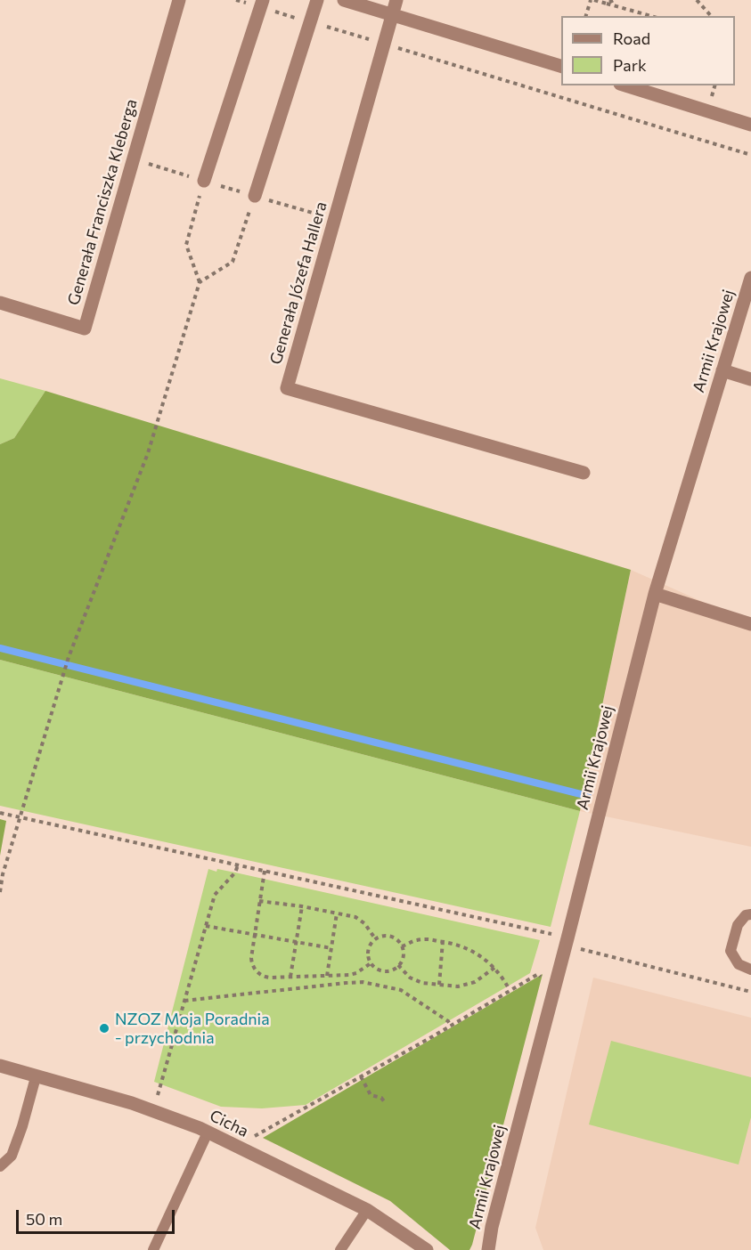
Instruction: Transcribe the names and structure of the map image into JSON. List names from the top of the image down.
{
  "streets": {
    "street": [
      "Generała Franciszka Kleberga",
      "Generała Józefa Hallera",
      "Armii Krajowej",
      "Cicha"
    ]
  },
  "places": ["NZOZ Moja Poradnia - przychodnia"],
  "legend": ["Road", "Park"],
  "scale_bar": "50 m"
}
